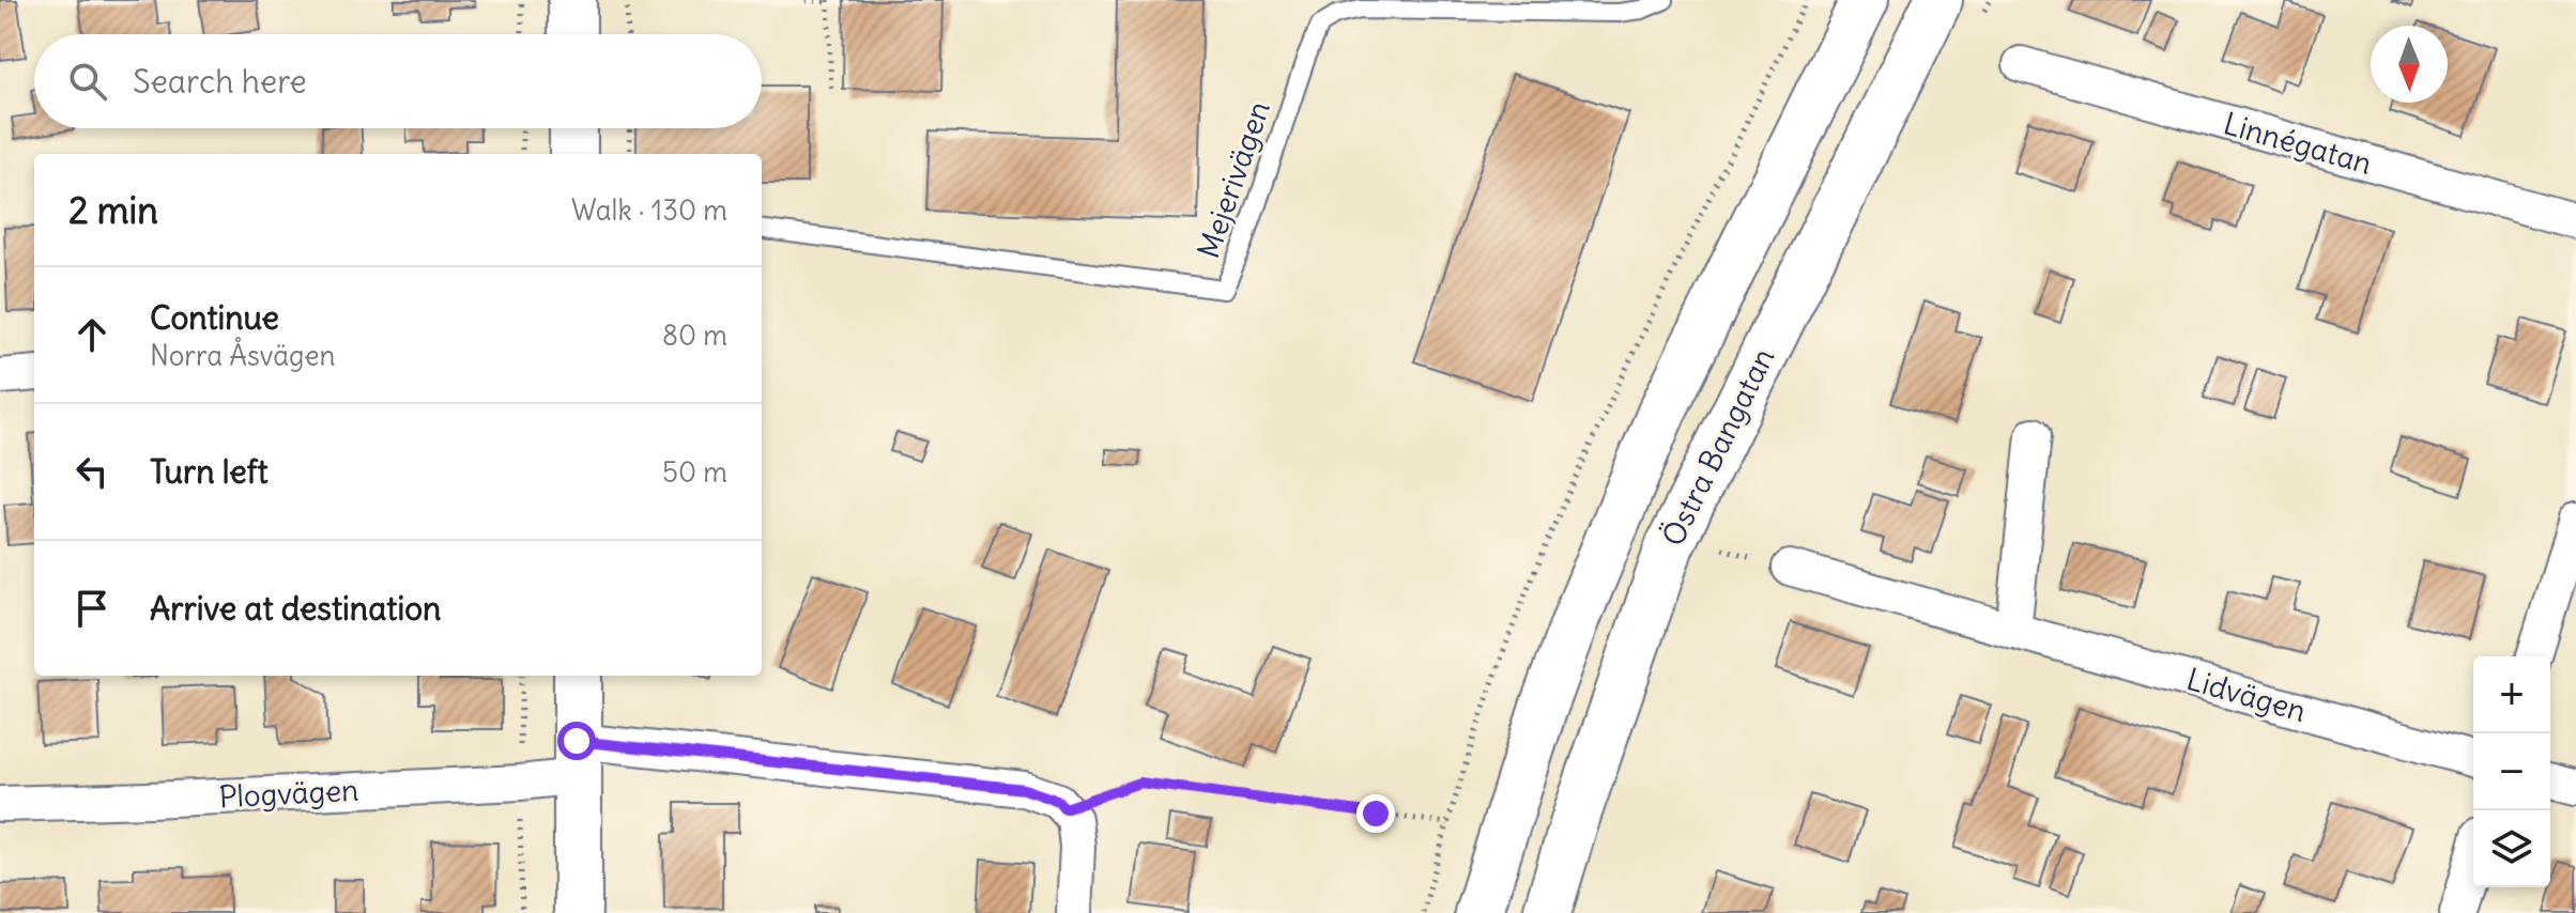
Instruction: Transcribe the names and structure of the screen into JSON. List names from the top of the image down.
{
  "streets": {
    "main road": ["Östra Bangatan"],
    "street": ["Linnégatan", "Lidvägen", "Plogvägen"],
    "lane": ["Mejerivägen"]
  },
  "north": "bottom",
  "page": {
    "search": "Search here",
    "heading": ["2 min", "Walk · 130 m"],
    "list": [
      ["Continue", "Norra Åsvägen", "80 m"],
      ["Turn left", "50 m"],
      "Arrive at destination"
    ],
    "map_buttons": ["+", "−"]
  }
}
